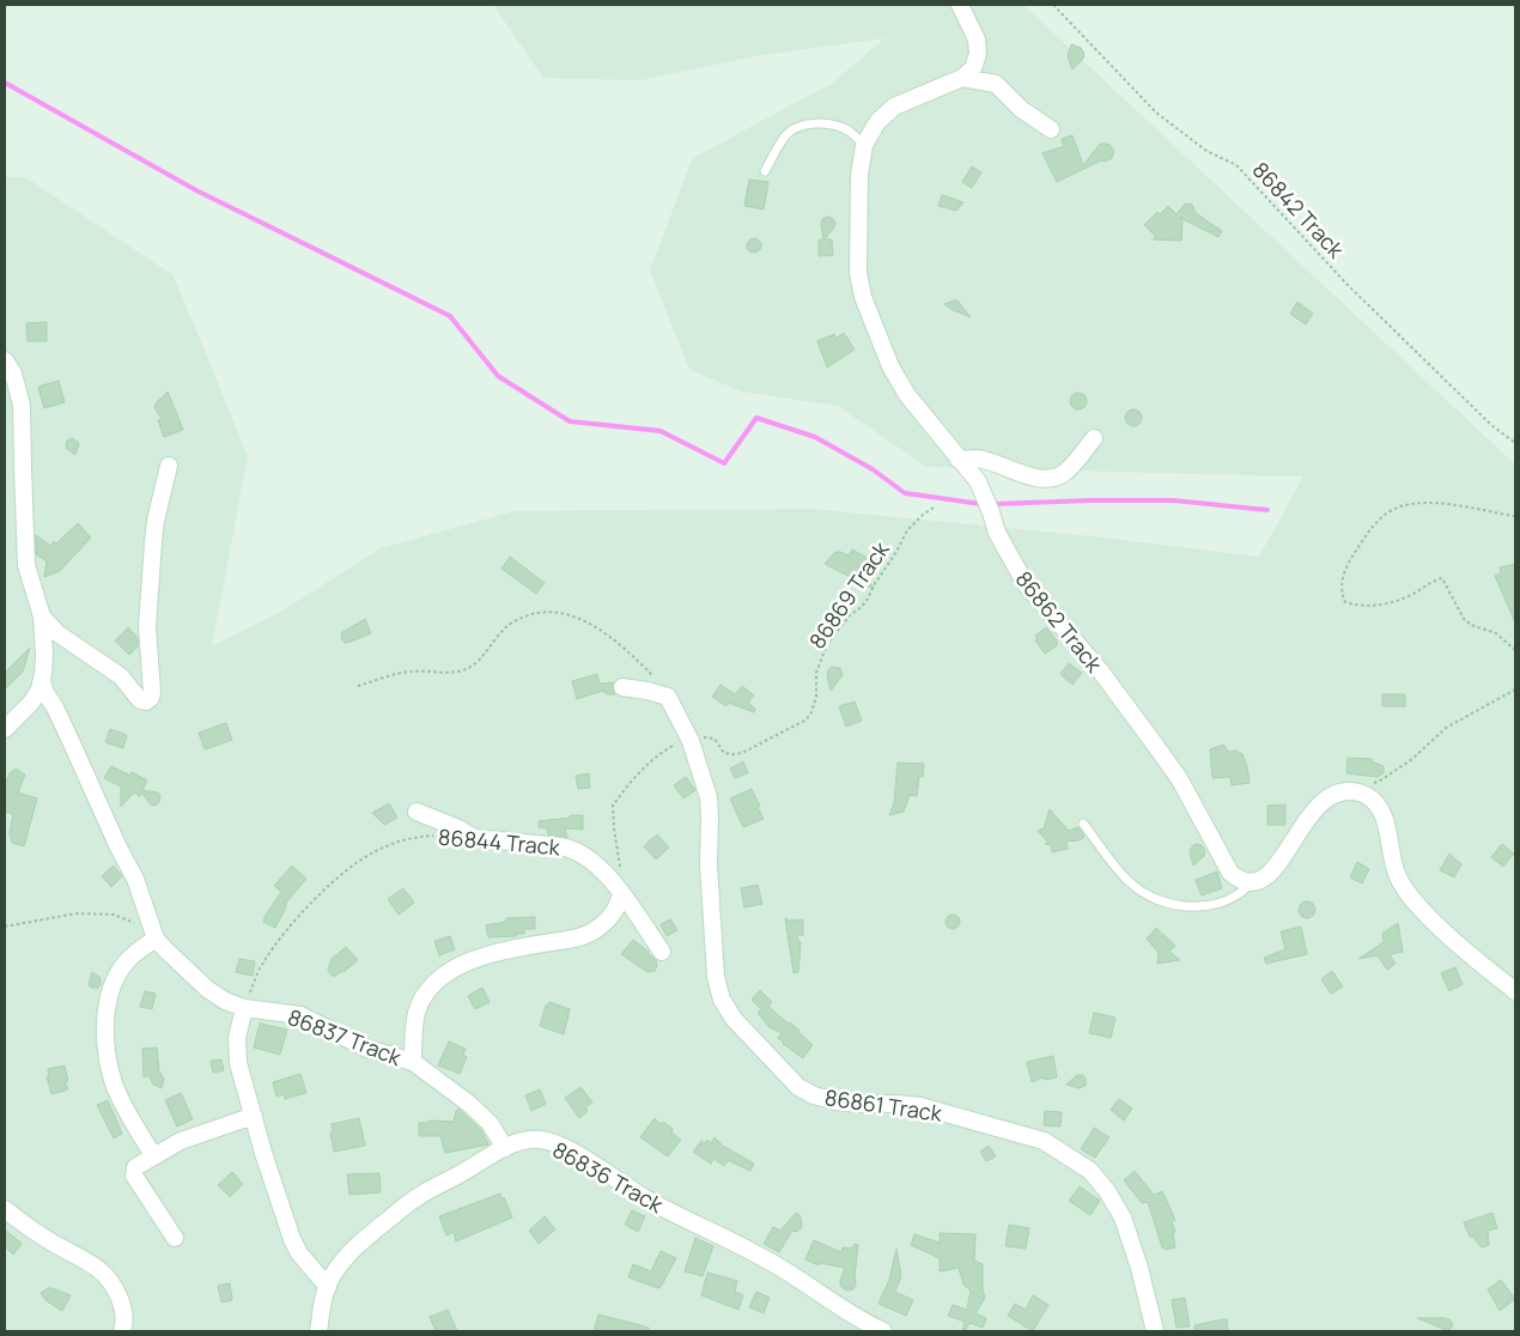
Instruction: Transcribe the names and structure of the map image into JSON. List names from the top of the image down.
{
  "streets": {
    "street": [
      "86862 Track",
      "86844 Track",
      "86837 Track",
      "86861 Track",
      "86836 Track"
    ],
    "path": ["86842 Track", "86869 Track"]
  },
  "crossings": [
    ["86869 Track", "86861 Track"],
    ["86844 Track", "86837 Track"],
    ["86837 Track", "86836 Track"]
  ]
}
